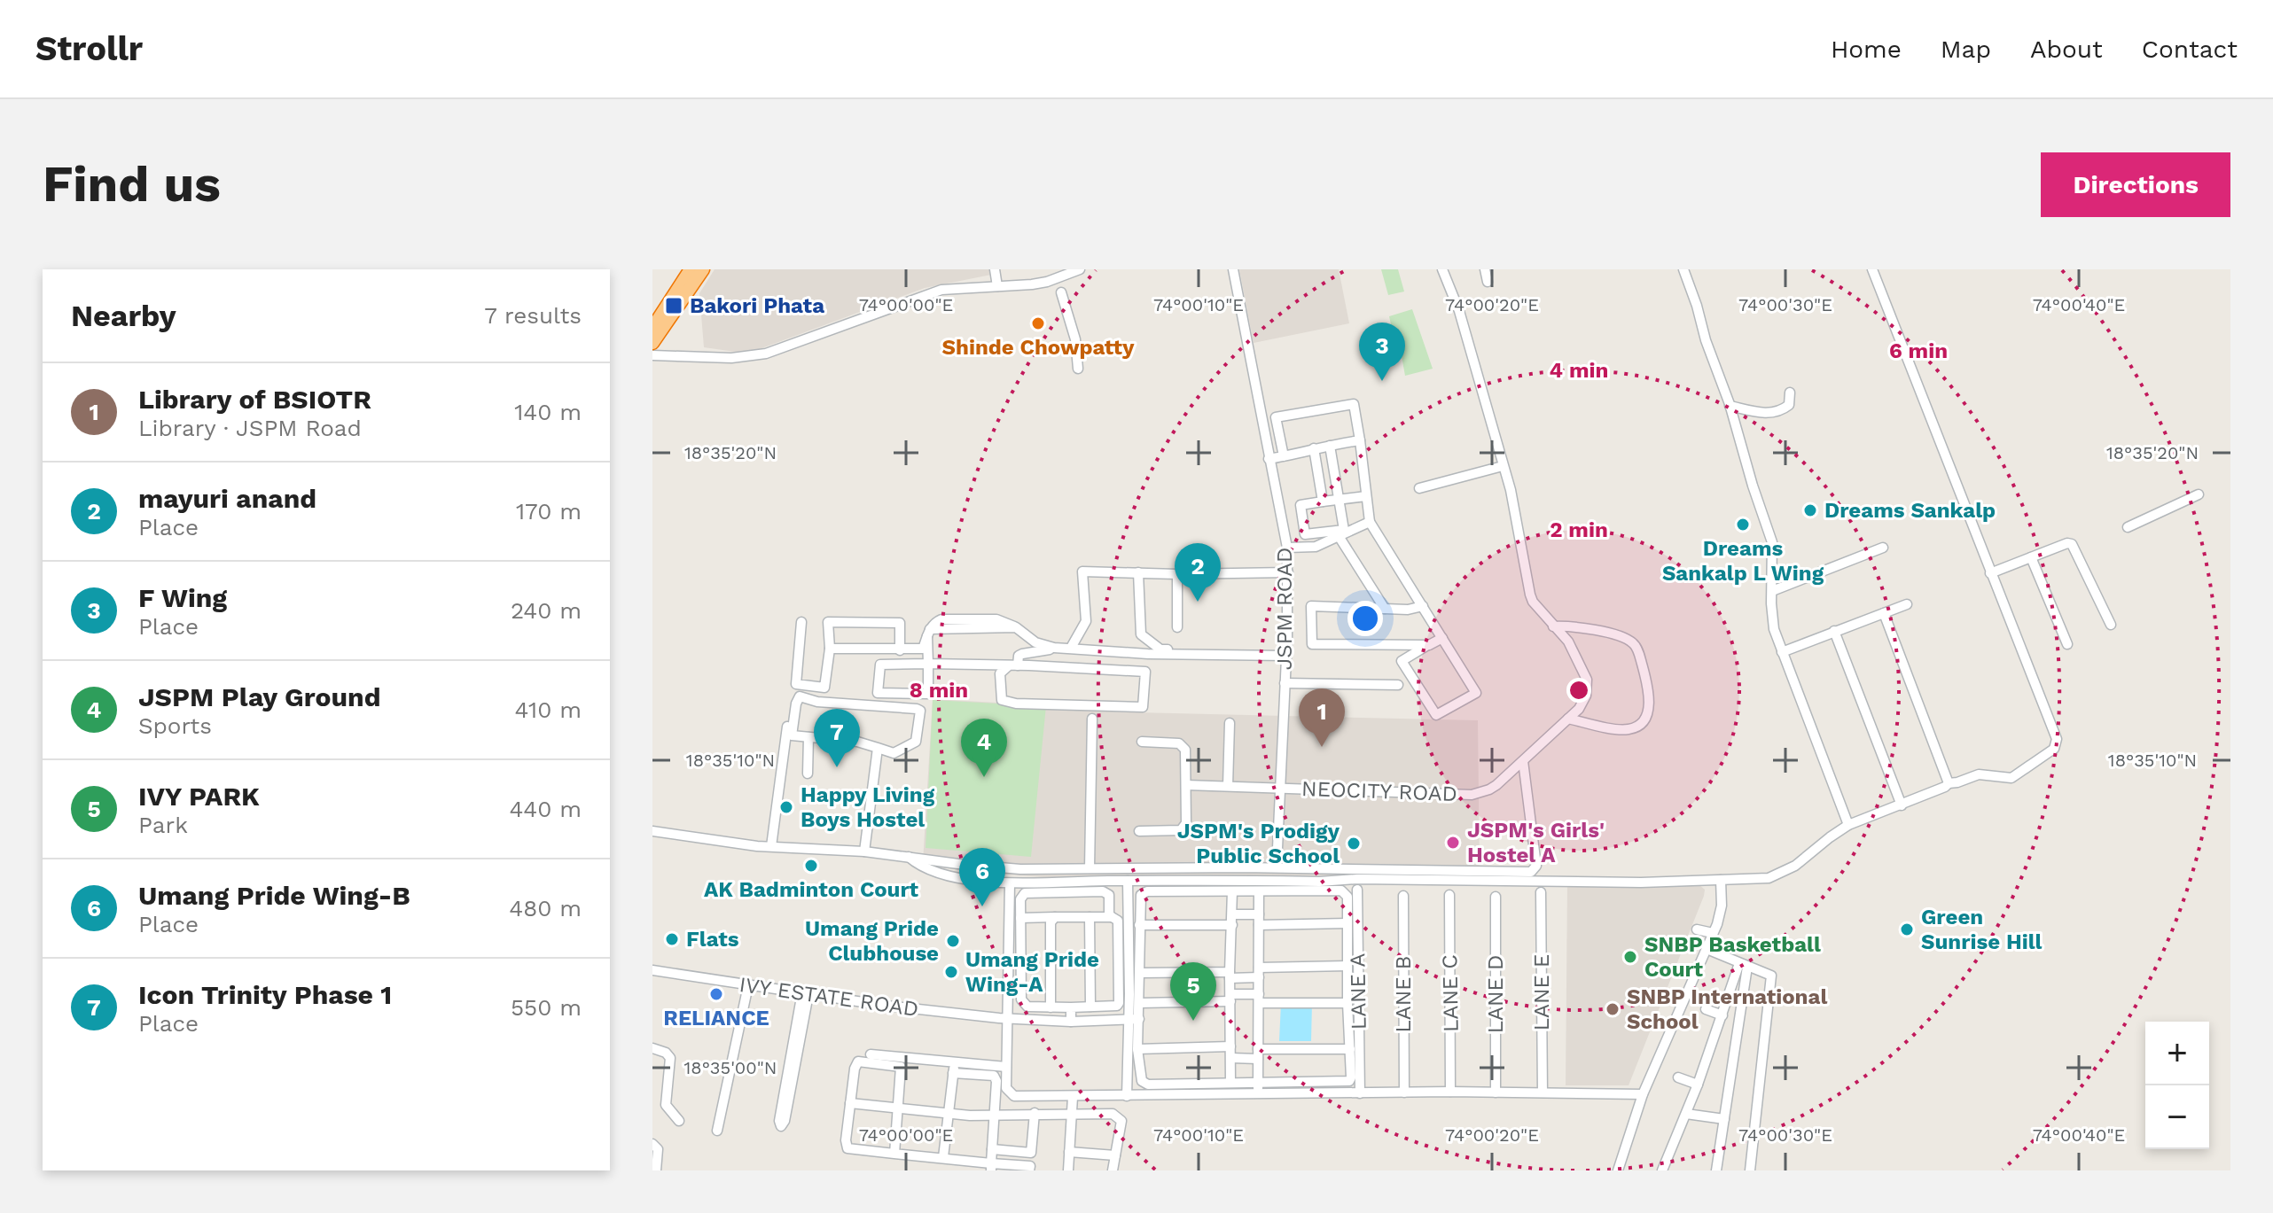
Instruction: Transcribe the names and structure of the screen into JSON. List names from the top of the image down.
{
  "streets": {
    "street": [
      "JSPM ROAD",
      "NEOCITY ROAD",
      "LANE A",
      "LANE E",
      "LANE C",
      "LANE B",
      "LANE D",
      "IVY ESTATE ROAD"
    ]
  },
  "crossings": [
    ["JSPM ROAD", "NEOCITY ROAD"]
  ],
  "places": {
    "transit": ["Bakori Phata"],
    "other": [
      "Shinde Chowpatty",
      "Dreams Sankalp",
      "Dreams Sankalp L Wing",
      "Happy Living Boys Hostel",
      "JSPM's Girls' Hostel A",
      "JSPM's Prodigy Public School",
      "AK Badminton Court",
      "Green Sunrise Hill",
      "Flats",
      "Umang Pride Clubhouse",
      "SNBP Basketball Court",
      "Umang Pride Wing-A",
      "RELIANCE",
      "SNBP International School"
    ]
  },
  "page": {
    "header": "Strollr",
    "nav": [
      "Home",
      "Map",
      "About",
      "Contact"
    ],
    "buttons": "Directions",
    "title": "Find us",
    "heading": ["Nearby", "7 results"],
    "pins": [
      "3",
      "2",
      "1",
      "7",
      "4",
      "6",
      "5"
    ],
    "list": [
      {
        "mark": "1",
        "name": "Library of BSIOTR",
        "note": "Library · JSPM Road",
        "value": "140 m"
      },
      {
        "mark": "2",
        "name": "mayuri anand",
        "note": "Place",
        "value": "170 m"
      },
      {
        "mark": "3",
        "name": "F Wing",
        "note": "Place",
        "value": "240 m"
      },
      {
        "mark": "4",
        "name": "JSPM Play Ground",
        "note": "Sports",
        "value": "410 m"
      },
      {
        "mark": "5",
        "name": "IVY PARK",
        "note": "Park",
        "value": "440 m"
      },
      {
        "mark": "6",
        "name": "Umang Pride Wing-B",
        "note": "Place",
        "value": "480 m"
      },
      {
        "mark": "7",
        "name": "Icon Trinity Phase 1",
        "note": "Place",
        "value": "550 m"
      }
    ],
    "map_buttons": ["+", "−"]
  },
  "coordinates": [
    "74°00'00\"E",
    "74°00'10\"E",
    "74°00'20\"E",
    "74°00'30\"E",
    "74°00'40\"E",
    "18°35'20\"N",
    "18°35'10\"N",
    "18°35'00\"N"
  ],
  "rings": [
    "6 min",
    "4 min",
    "2 min",
    "8 min"
  ]
}
